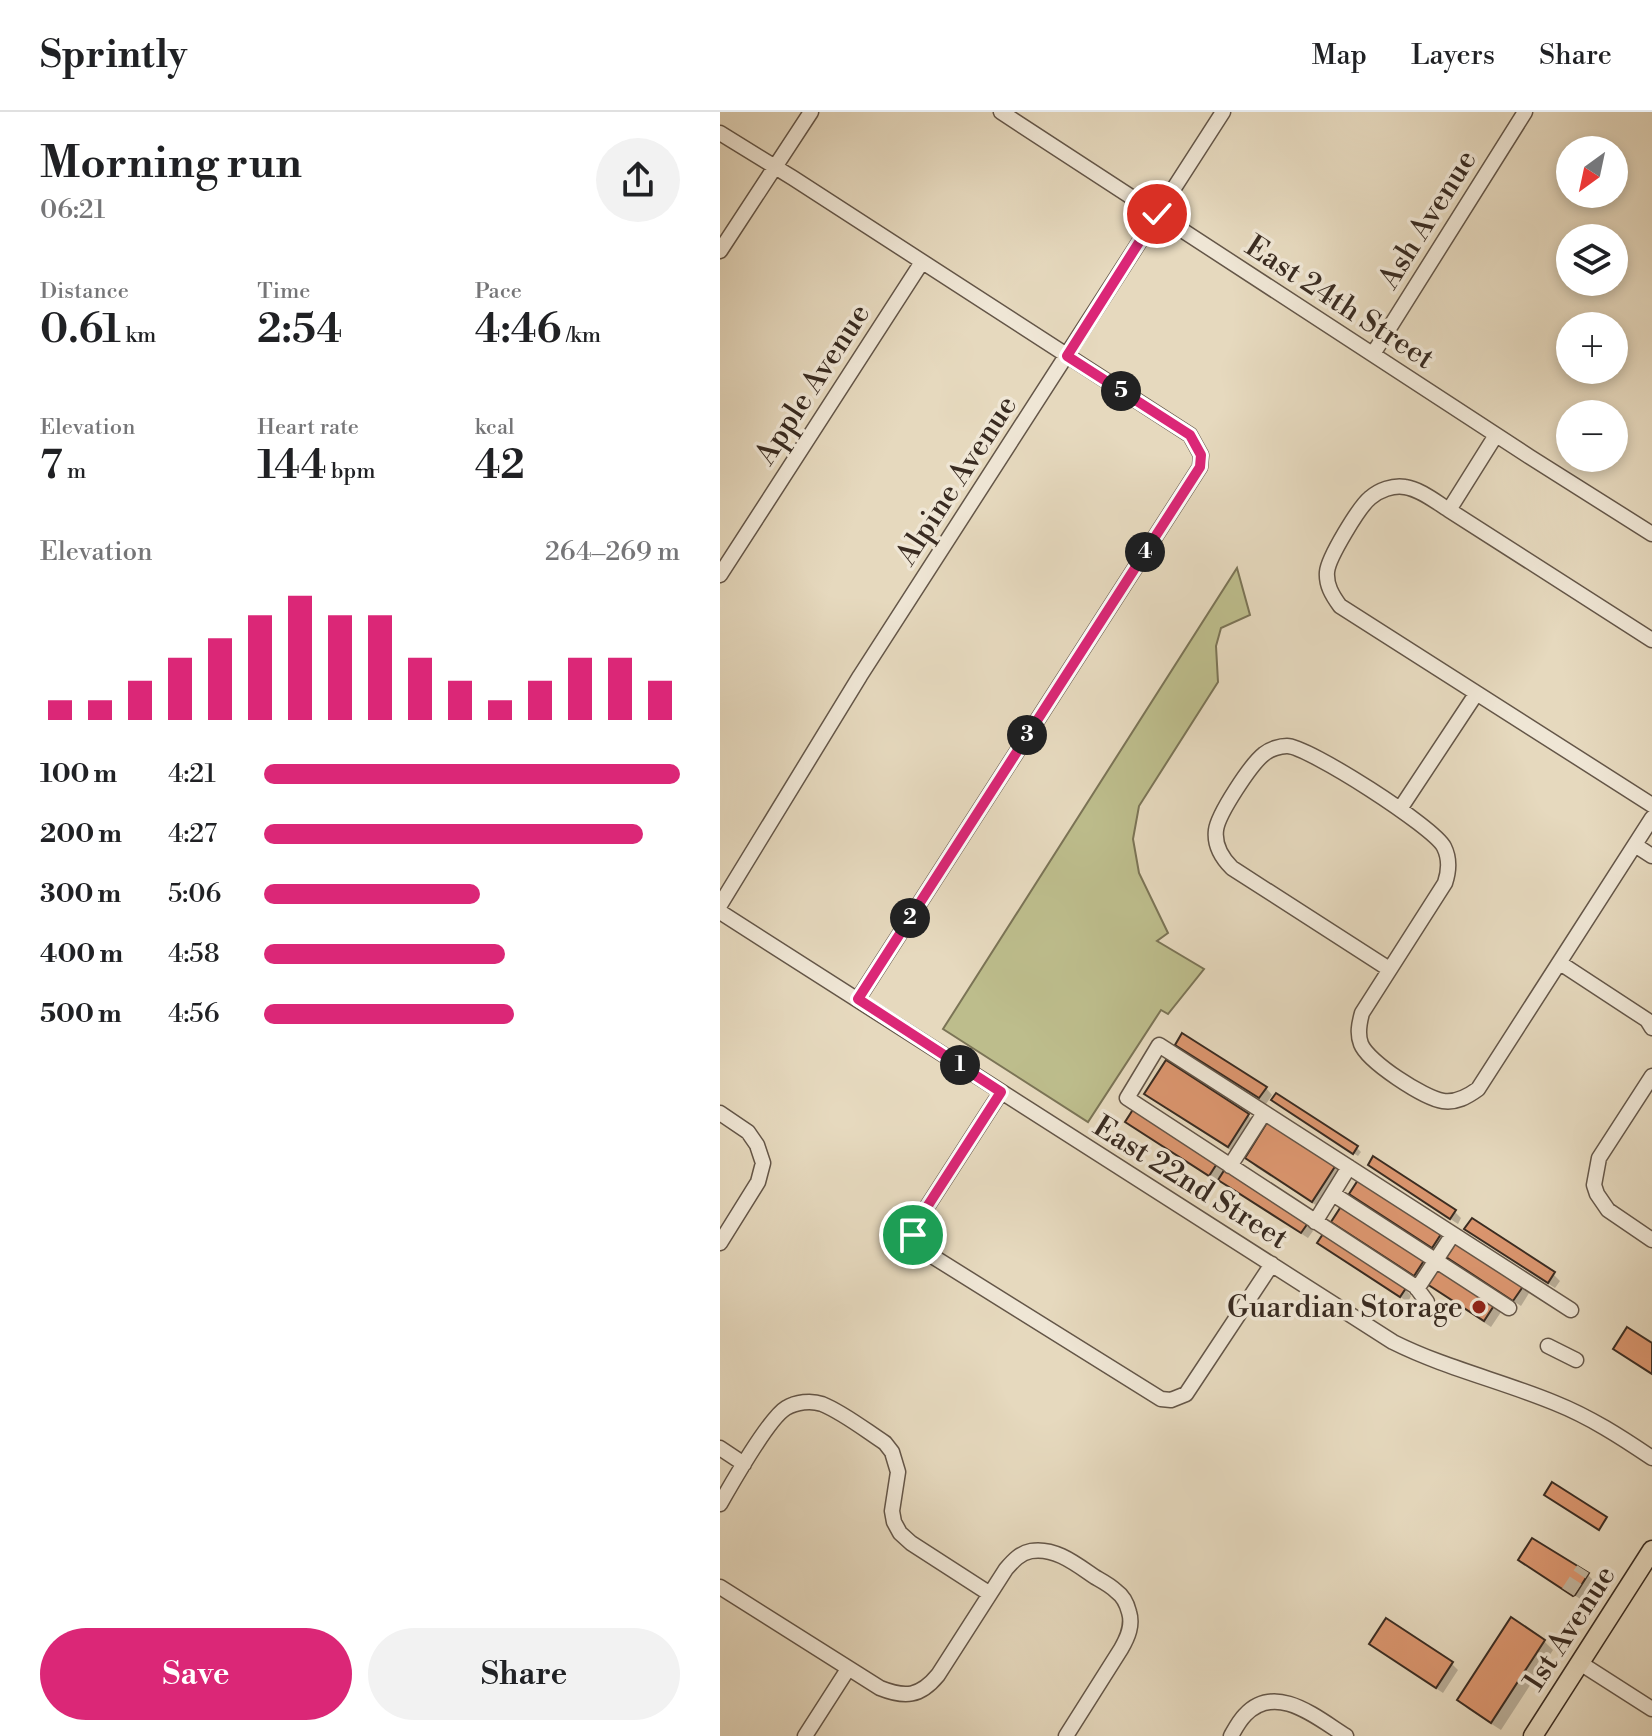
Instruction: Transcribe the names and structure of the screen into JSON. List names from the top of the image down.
{
  "streets": {
    "main road": ["1st Avenue"],
    "street": [
      "Ash Avenue",
      "East 24th Street",
      "Apple Avenue",
      "Alpine Avenue",
      "East 22nd Street"
    ]
  },
  "crossings": [
    ["Ash Avenue", "East 24th Street"],
    ["East 24th Street", "Alpine Avenue"]
  ],
  "places": ["Guardian Storage"],
  "north": "bottom left",
  "page": {
    "header": "Sprintly",
    "nav": ["Map", "Layers", "Share"],
    "heading": ["Morning run", "06:21"],
    "map_buttons": ["+", "−"],
    "stats": [
      ["Distance", "0.61 km"],
      ["Time", "2:54"],
      ["Pace", "4:46 /km"],
      ["Elevation", "7 m"],
      ["Heart rate", "144 bpm"],
      ["kcal", "42"]
    ],
    "pins": [
      "5",
      "4",
      "3",
      "2",
      "1"
    ],
    "chart": ["Elevation", "264–269 m"],
    "list": [
      {
        "name": "100 m",
        "note": "4:21"
      },
      {
        "name": "200 m",
        "note": "4:27"
      },
      {
        "name": "300 m",
        "note": "5:06"
      },
      {
        "name": "400 m",
        "note": "4:58"
      },
      {
        "name": "500 m",
        "note": "4:56"
      }
    ],
    "buttons": ["Save", "Share"]
  }
}
